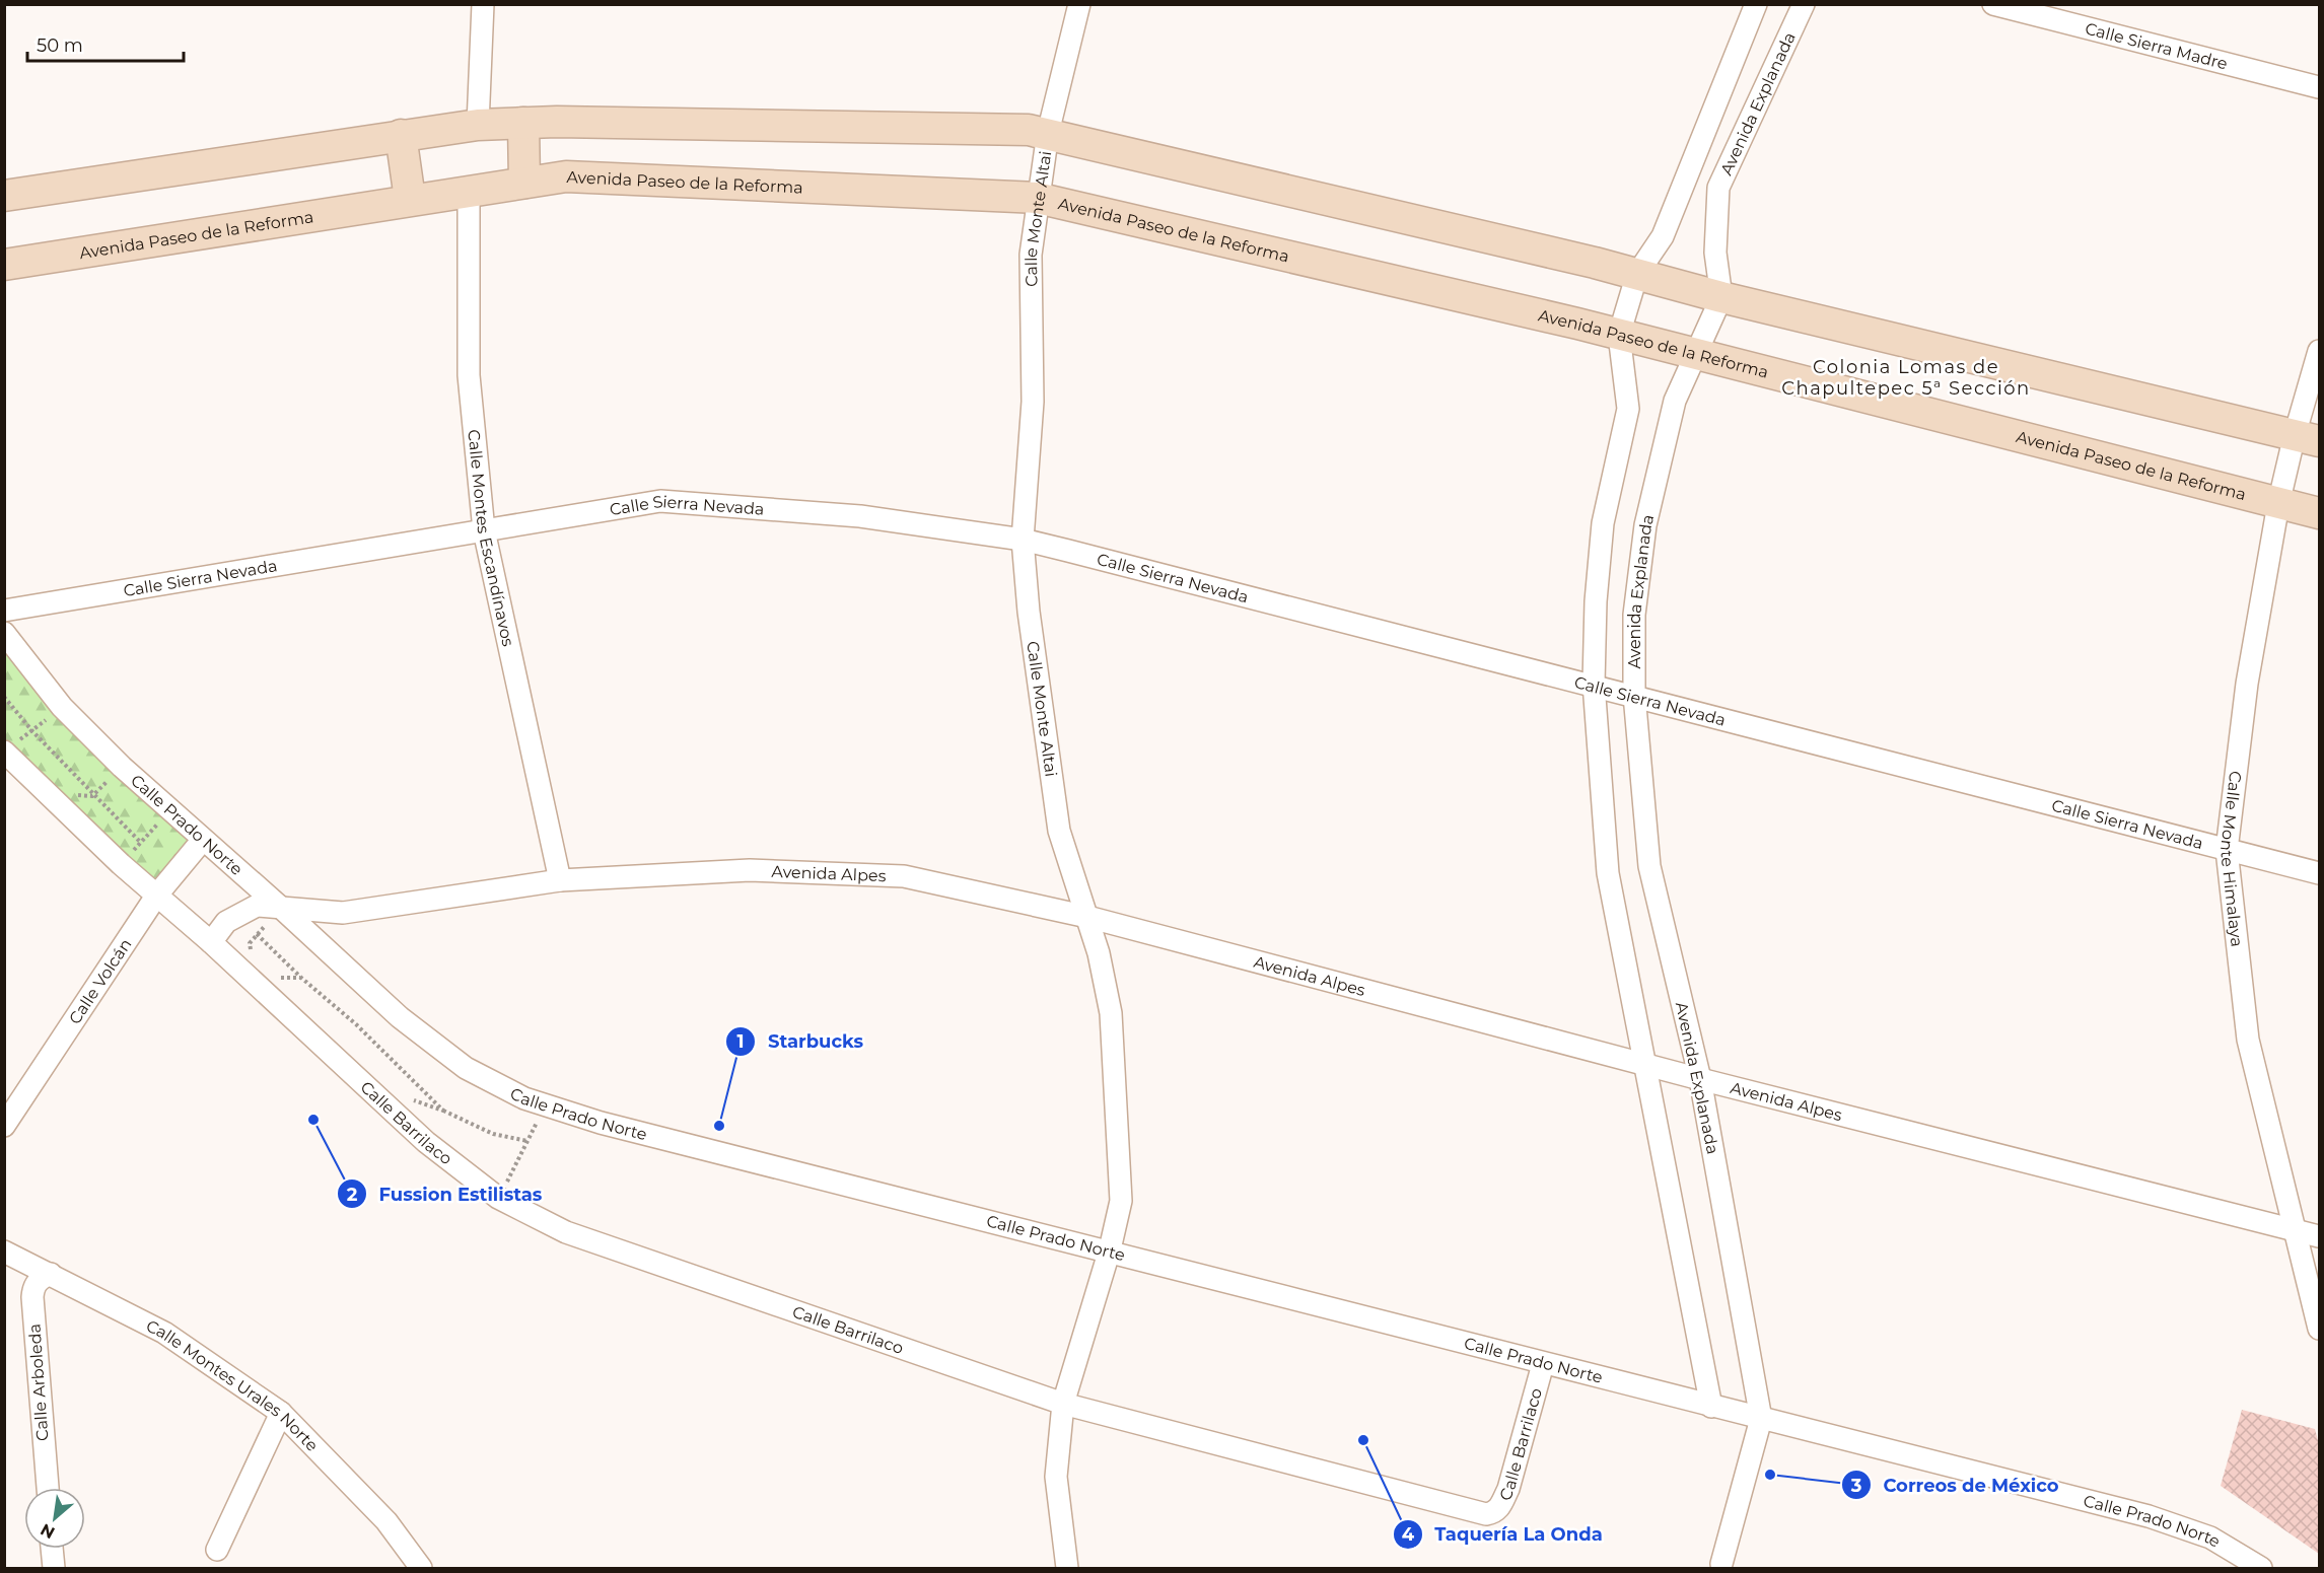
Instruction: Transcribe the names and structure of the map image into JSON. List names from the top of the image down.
{
  "streets": {
    "main road": ["Avenida Paseo de la Reforma"],
    "street": [
      "Calle Sierra Madre",
      "Avenida Explanada",
      "Calle Monte Altai",
      "Calle Sierra Nevada",
      "Calle Montes Escandínavos",
      "Calle Prado Norte",
      "Calle Monte Himalaya",
      "Avenida Alpes",
      "Calle Volcán",
      "Calle Barrilaco",
      "Calle Arboleda",
      "Calle Montes Urales Norte"
    ]
  },
  "crossings": [
    ["Avenida Explanada", "Avenida Paseo de la Reforma"],
    ["Avenida Explanada", "Calle Sierra Nevada"],
    ["Avenida Explanada", "Calle Prado Norte"],
    ["Avenida Explanada", "Avenida Alpes"],
    ["Avenida Paseo de la Reforma", "Calle Monte Altai"],
    ["Avenida Paseo de la Reforma", "Calle Montes Escandínavos"],
    ["Avenida Paseo de la Reforma", "Calle Monte Himalaya"],
    ["Calle Monte Altai", "Calle Sierra Nevada"],
    ["Calle Monte Altai", "Calle Prado Norte"],
    ["Calle Monte Altai", "Avenida Alpes"],
    ["Calle Monte Altai", "Calle Barrilaco"],
    ["Calle Sierra Nevada", "Calle Montes Escandínavos"],
    ["Calle Sierra Nevada", "Calle Monte Himalaya"],
    ["Calle Montes Escandínavos", "Avenida Alpes"],
    ["Calle Prado Norte", "Avenida Alpes"],
    ["Calle Prado Norte", "Calle Volcán"],
    ["Calle Prado Norte", "Calle Barrilaco"],
    ["Calle Monte Himalaya", "Avenida Alpes"],
    ["Avenida Alpes", "Calle Barrilaco"],
    ["Calle Volcán", "Calle Barrilaco"],
    ["Calle Arboleda", "Calle Montes Urales Norte"]
  ],
  "districts": ["Colonia Lomas de Chapultepec 5ª Sección"],
  "places": [
    "Fussion Estilistas",
    "Starbucks",
    "Taquería La Onda",
    "Correos de México"
  ],
  "scale_bar": "50 m",
  "north": "bottom left"
}
